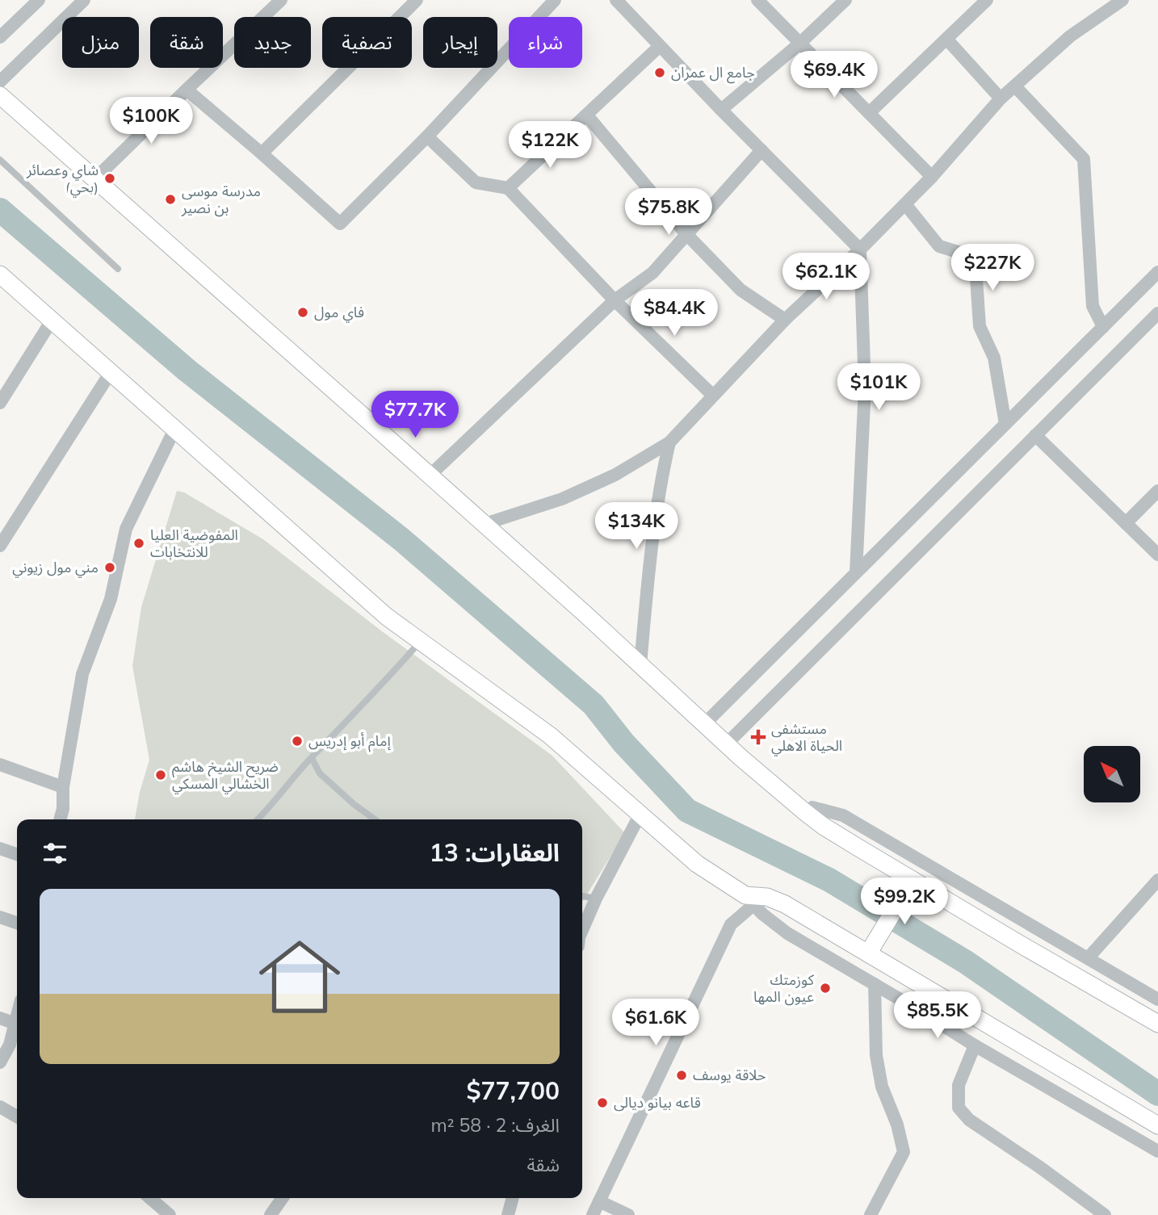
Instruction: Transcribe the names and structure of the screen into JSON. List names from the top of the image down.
{
  "places": {
    "other": [
      "جامع ال عمران",
      "شاي وعصائر (بحي)",
      "مدرسة موسى بن نصير",
      "فاي مول",
      "المفوضية العليا للانتخابات",
      "مني مول زيوني",
      "إمام أبو إدريس",
      "ضريح الشيخ هاشم الخشالي المسكي",
      "كوزمتك عيون المها",
      "حلاقة يوسف",
      "قاعه بيانو ديالى"
    ],
    "health": ["مستشفى الحياة الاهلي"]
  },
  "north": "top left",
  "page": {
    "chip": [
      "شراء",
      "إيجار",
      "تصفية",
      "جديد",
      "شقة",
      "منزل"
    ],
    "price": [
      "$69.4K",
      "$100K",
      "$122K",
      "$75.8K",
      "$227K",
      "$62.1K",
      "$84.4K",
      "$101K",
      "$77.7K",
      "$134K",
      "$99.2K",
      "$85.5K",
      "$61.6K"
    ],
    "heading": "العقارات: 13",
    "list": [
      {
        "name": "$77,700",
        "note": "الغرف: 2 · 58 m² · شقة"
      }
    ]
  }
}
